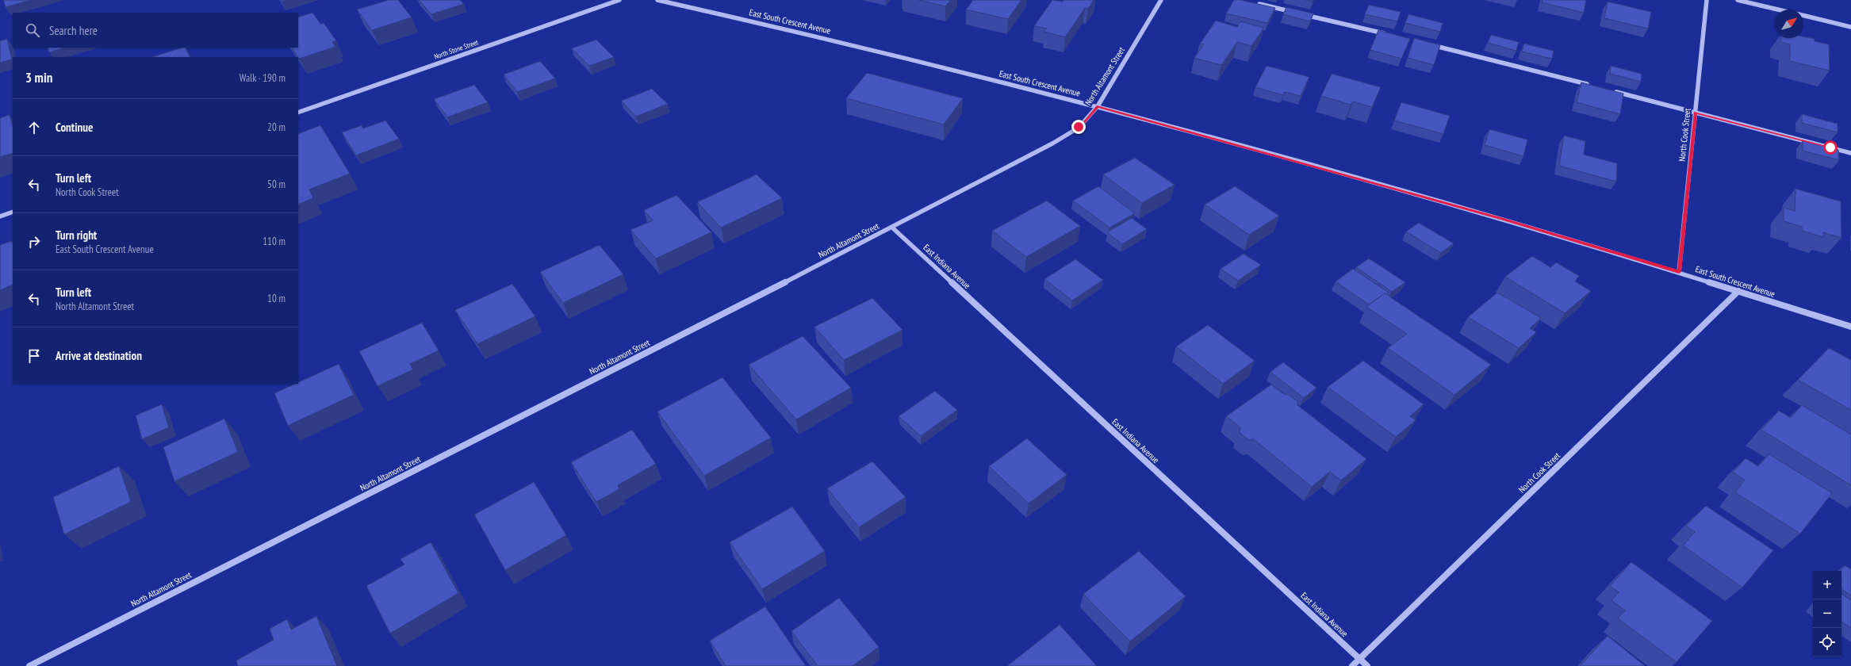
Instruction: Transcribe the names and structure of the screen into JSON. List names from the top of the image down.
{
  "streets": {
    "street": [
      "East South Crescent Avenue",
      "North Stone Street",
      "North Altamont Street",
      "North Cook Street",
      "East Indiana Avenue"
    ]
  },
  "crossings": [
    ["East South Crescent Avenue", "North Altamont Street"],
    ["East South Crescent Avenue", "North Cook Street"],
    ["North Altamont Street", "East Indiana Avenue"],
    ["North Cook Street", "East Indiana Avenue"]
  ],
  "north": "top right",
  "page": {
    "search": "Search here",
    "heading": ["3 min", "Walk · 190 m"],
    "list": [
      ["Continue", "20 m"],
      ["Turn left", "North Cook Street", "50 m"],
      ["Turn right", "East South Crescent Avenue", "110 m"],
      ["Turn left", "North Altamont Street", "10 m"],
      "Arrive at destination"
    ],
    "map_buttons": ["+", "−"]
  }
}
